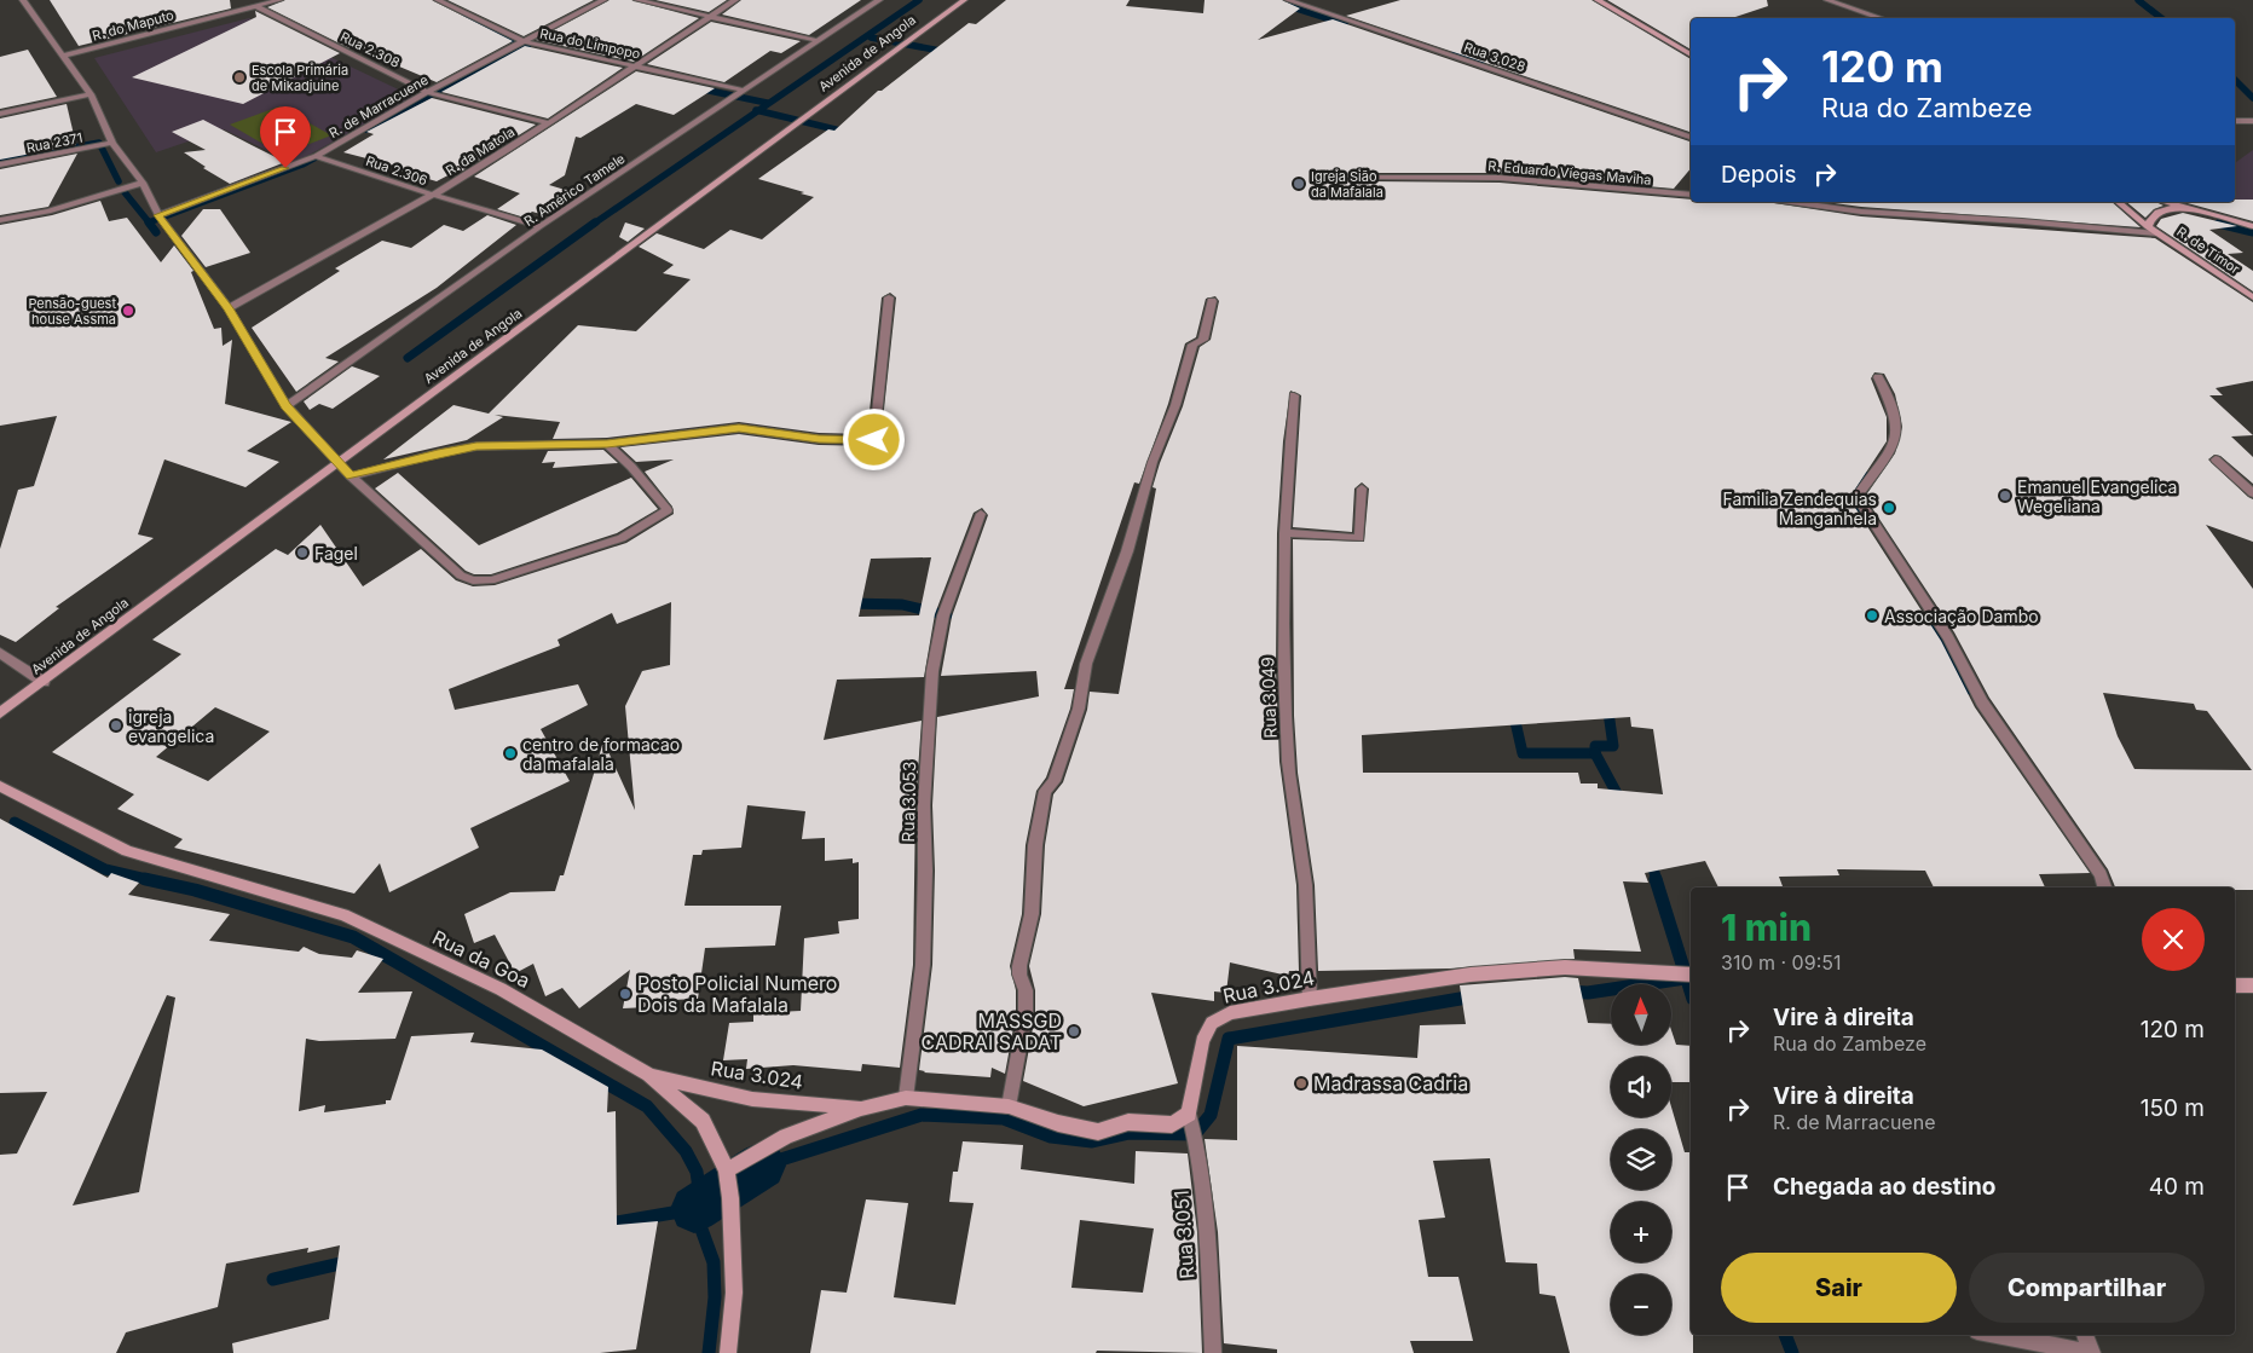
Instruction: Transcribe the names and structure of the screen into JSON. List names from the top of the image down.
{
  "streets": {
    "street": [
      "R. do Maputo",
      "Rua do Limpopo",
      "Rua 2.308",
      "Avenida de Angola",
      "Rua 3.028",
      "R. de Marracuene",
      "Rua 2371",
      "R. da Matola",
      "Rua 2.306",
      "R. Eduardo Viegas Maviha",
      "R. Américo Tamele",
      "R. de Timor",
      "Rua 3.049",
      "Rua 3.053",
      "Rua da Goa",
      "Rua 3.024",
      "Rua 3.051"
    ]
  },
  "crossings": [
    ["R. do Maputo", "Rua 2.308"],
    ["Rua do Limpopo", "R. de Marracuene"],
    ["Rua do Limpopo", "R. da Matola"],
    ["Rua do Limpopo", "R. Américo Tamele"],
    ["Rua 2.308", "R. de Marracuene"],
    ["Rua 2.308", "R. da Matola"],
    ["R. de Marracuene", "Rua 2.306"],
    ["R. da Matola", "Rua 2.306"],
    ["Rua 2.306", "R. Américo Tamele"],
    ["Rua 3.049", "Rua 3.024"],
    ["Rua 3.053", "Rua 3.024"],
    ["Rua da Goa", "Rua 3.024"],
    ["Rua 3.024", "Rua 3.051"]
  ],
  "places": [
    "Escola Primária de Mikadjuine",
    "Igreja Sião da Mafalala",
    "Pensão-guest house Assma",
    "Emanuel Evangelica Wegeliana",
    "Familia Zendequias Manganhela",
    "Fagel",
    "Associação Dambo",
    "igreja evangelica",
    "centro de formacao da mafalala",
    "Posto Policial Numero Dois da Mafalala",
    "MASSGD CADRAI SADAT",
    "Madrassa Cadria"
  ],
  "north": "top",
  "page": {
    "turn": ["120 m", "Rua do Zambeze"],
    "then": "Depois",
    "heading": ["1 min", "310 m · 09:51"],
    "map_buttons": ["+", "−"],
    "list": [
      {
        "name": "Vire à direita",
        "note": "Rua do Zambeze",
        "value": "120 m"
      },
      {
        "name": "Vire à direita",
        "note": "R. de Marracuene",
        "value": "150 m"
      },
      {
        "name": "Chegada ao destino",
        "value": "40 m"
      }
    ],
    "buttons": ["Sair", "Compartilhar"]
  }
}
